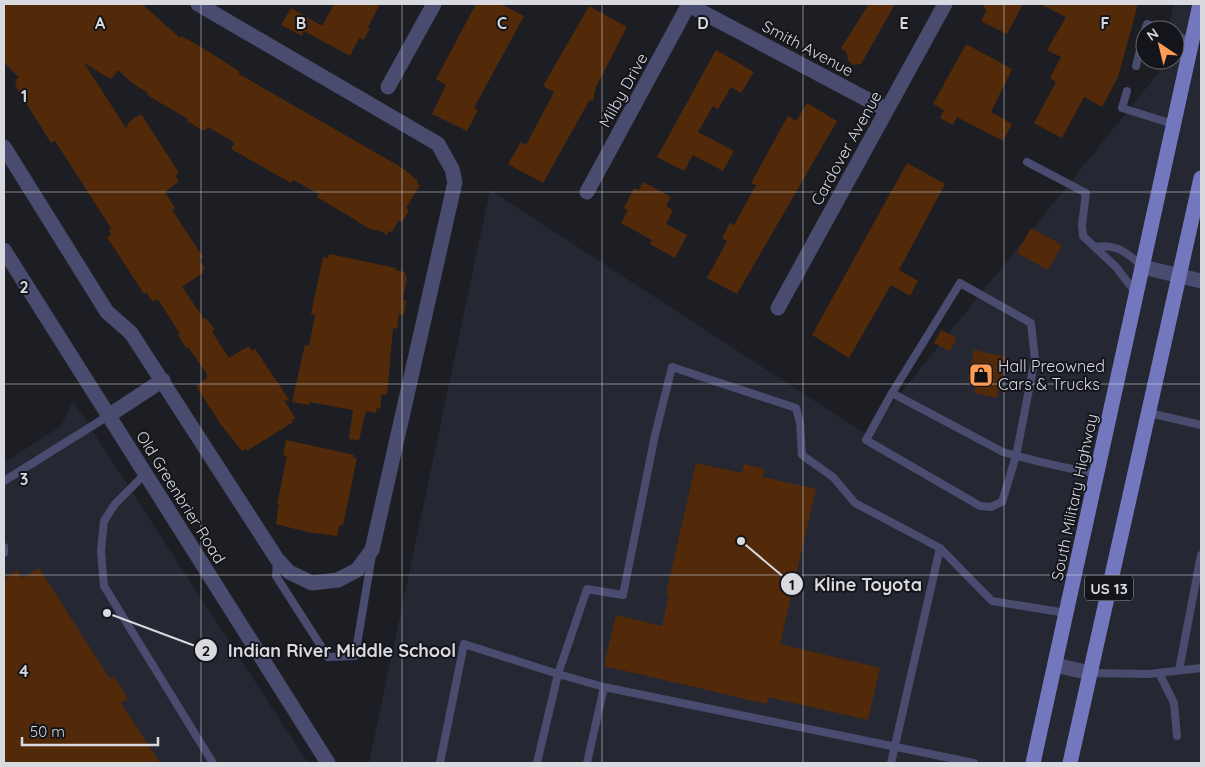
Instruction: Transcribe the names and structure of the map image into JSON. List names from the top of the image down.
{
  "streets": {
    "main road": ["South Military Highway", "US 13"],
    "street": [
      "Smith Avenue",
      "Milby Drive",
      "Cardover Avenue",
      "Old Greenbrier Road"
    ]
  },
  "crossings": [
    ["Smith Avenue", "Milby Drive"],
    ["Smith Avenue", "Cardover Avenue"]
  ],
  "places": {
    "shop": ["Hall Preowned Cars & Trucks"],
    "other": ["Kline Toyota", "Indian River Middle School"]
  },
  "scale_bar": "50 m",
  "north": "top left",
  "grid": {
    "columns": [
      "A",
      "B",
      "C",
      "D",
      "E",
      "F"
    ],
    "rows": [
      "1",
      "2",
      "3",
      "4"
    ]
  }
}
